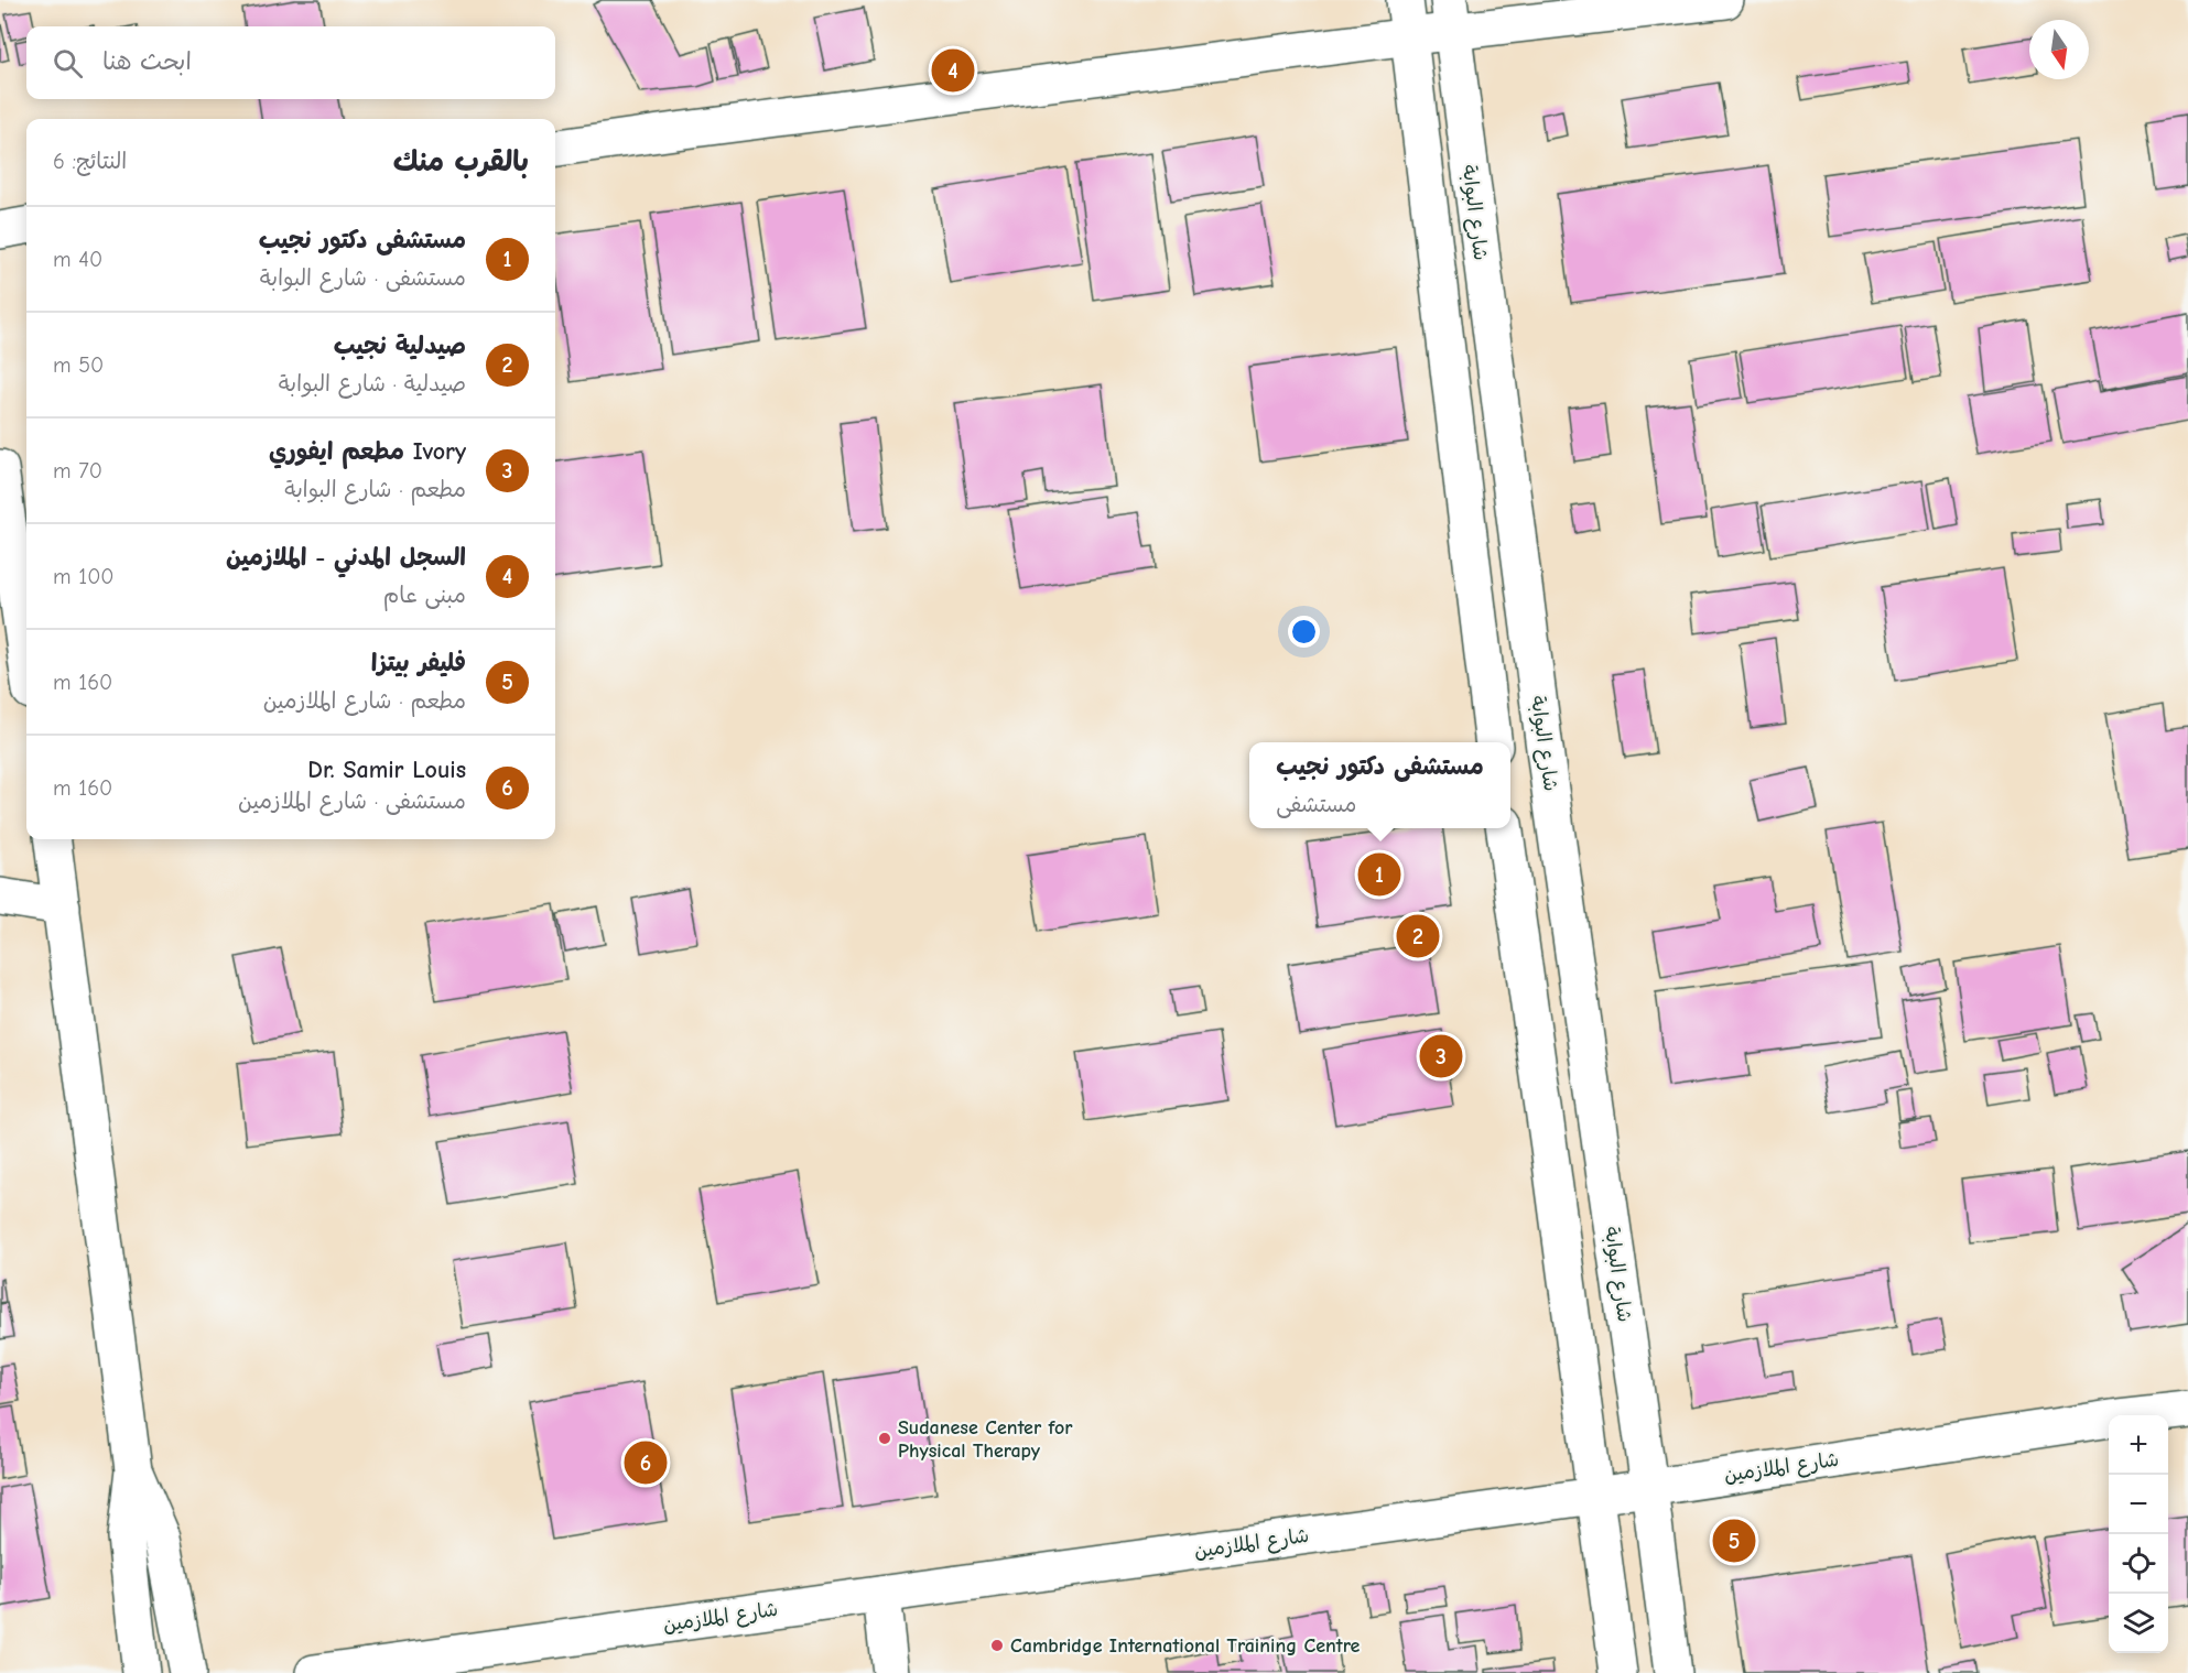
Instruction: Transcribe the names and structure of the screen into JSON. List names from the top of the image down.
{
  "streets": {
    "street": ["شارع البوابة", "شارع الملازمين"]
  },
  "crossings": [
    ["شارع البوابة", "شارع الملازمين"]
  ],
  "places": ["Sudanese Center for Physical Therapy", "Cambridge International Training Centre"],
  "north": "bottom",
  "page": {
    "search": "ابحث هنا",
    "pins": [
      "4",
      "1",
      "2",
      "3",
      "6",
      "5"
    ],
    "heading": ["بالقرب منك", "النتائج: 6"],
    "list": [
      {
        "mark": "1",
        "name": "مستشفى دكتور نجيب",
        "note": "مستشفى · شارع البوابة",
        "value": "40 m"
      },
      {
        "mark": "2",
        "name": "صيدلية نجيب",
        "note": "صيدلية · شارع البوابة",
        "value": "50 m"
      },
      {
        "mark": "3",
        "name": "Ivory مطعم ايفوري",
        "note": "مطعم · شارع البوابة",
        "value": "70 m"
      },
      {
        "mark": "4",
        "name": "السجل المدني - الملازمين",
        "note": "مبنى عام",
        "value": "100 m"
      },
      {
        "mark": "5",
        "name": "فليفر بيتزا",
        "note": "مطعم · شارع الملازمين",
        "value": "160 m"
      },
      {
        "mark": "6",
        "name": "Dr. Samir Louis",
        "note": "مستشفى · شارع الملازمين",
        "value": "160 m"
      }
    ],
    "popup": ["مستشفى دكتور نجيب", "مستشفى"],
    "map_buttons": ["+", "−"]
  }
}
